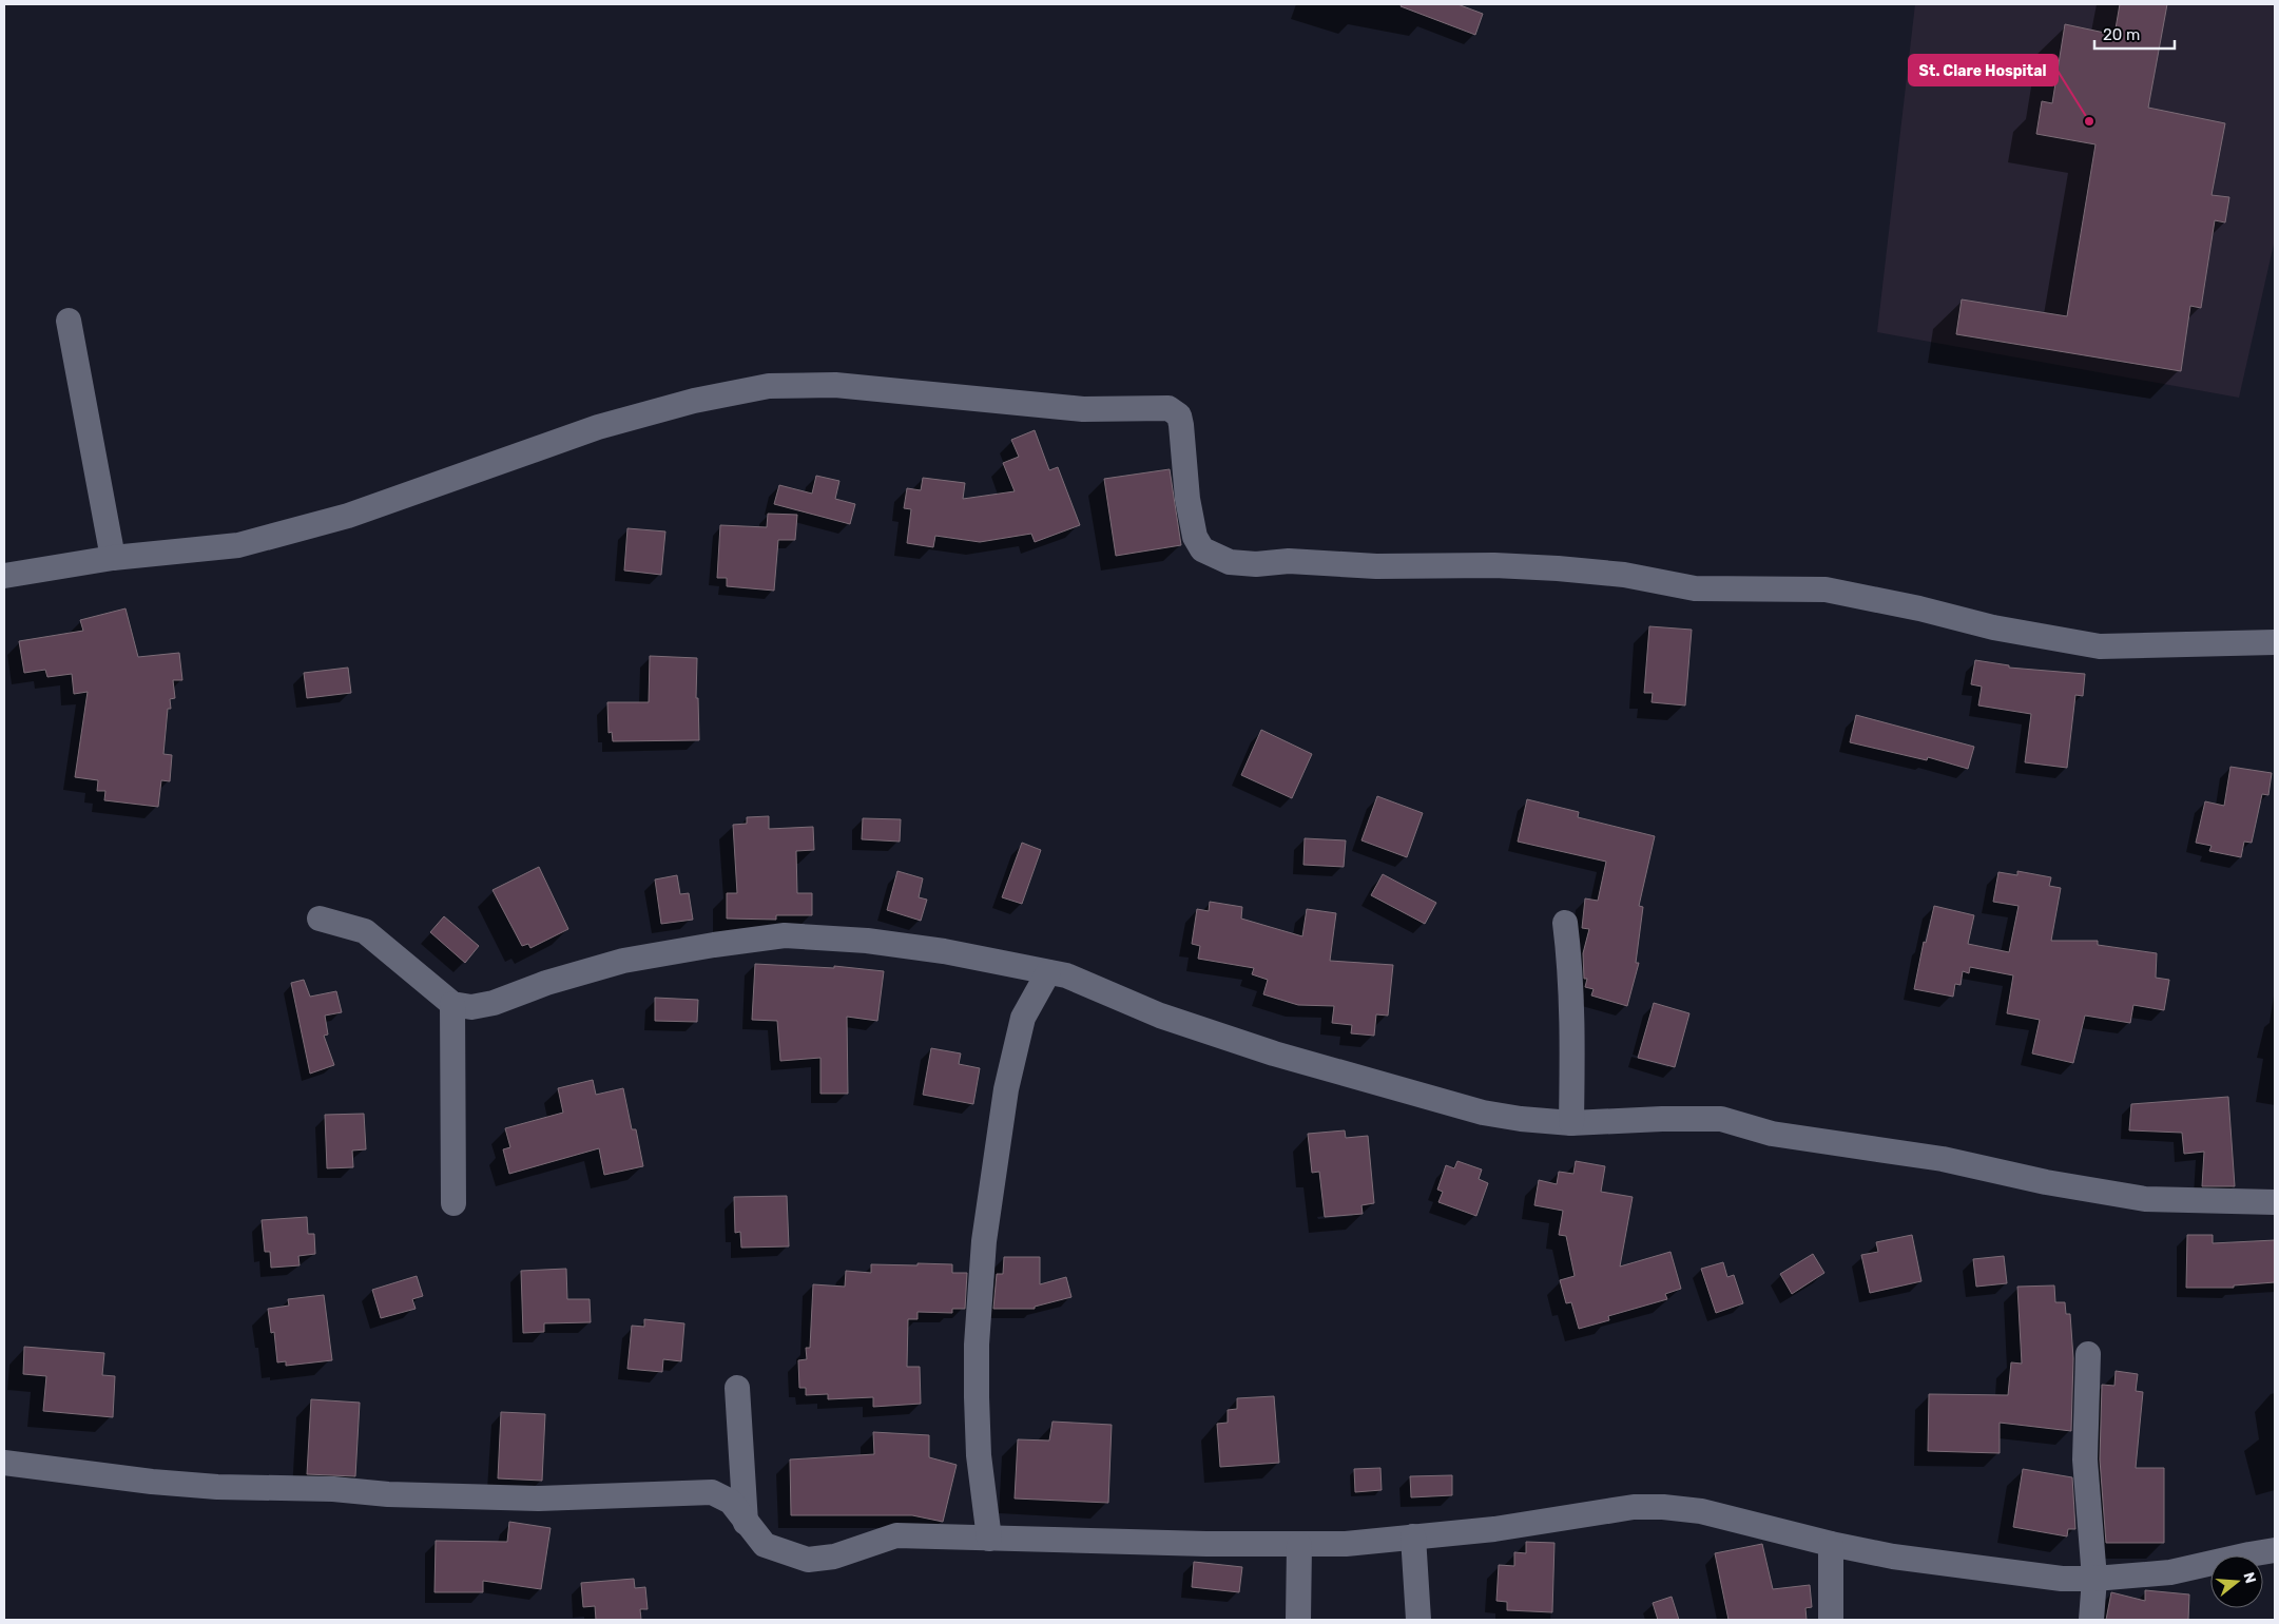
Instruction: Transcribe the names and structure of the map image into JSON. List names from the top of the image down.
{
  "places": ["St. Clare Hospital"],
  "scale_bar": "20 m",
  "north": "right"
}
